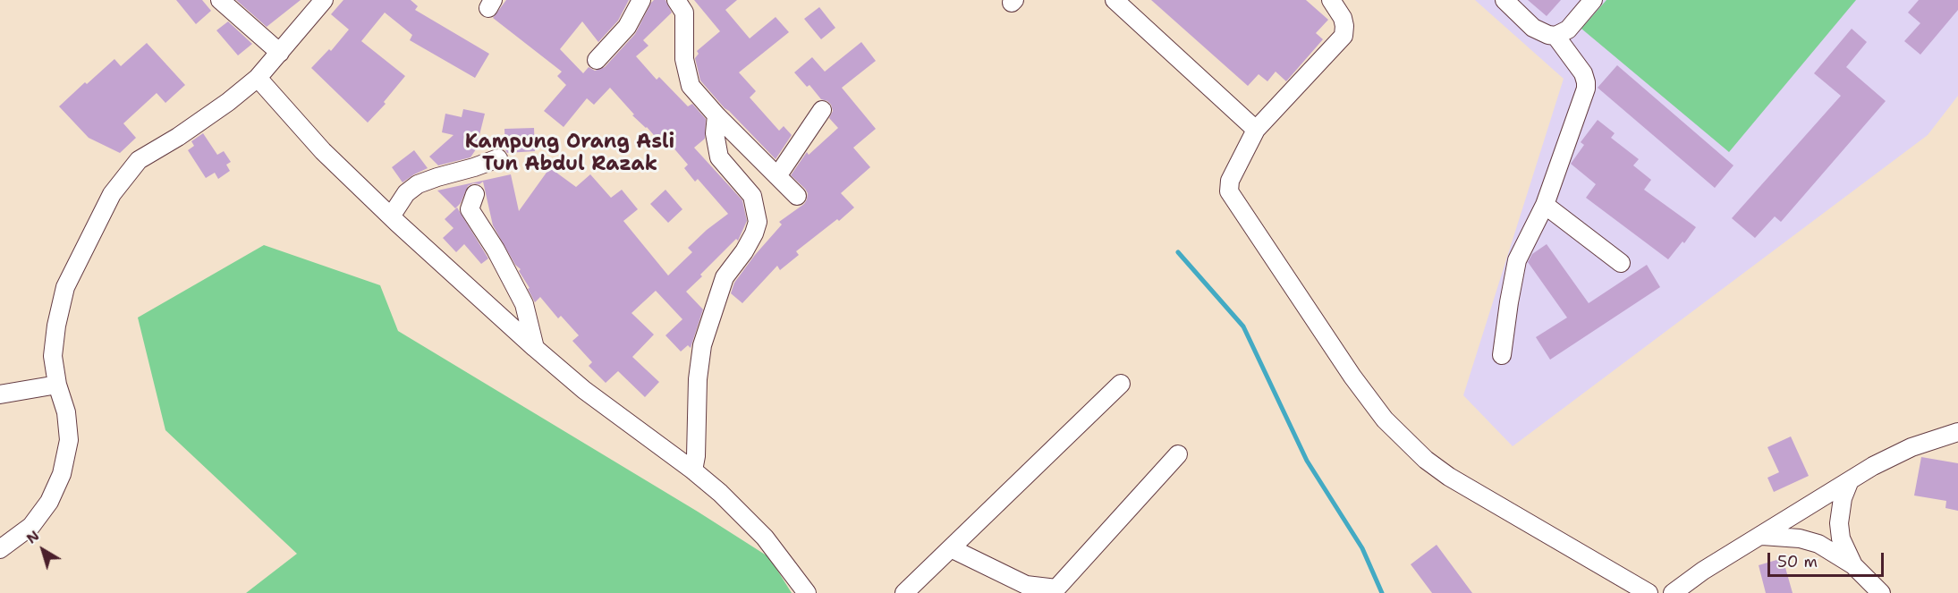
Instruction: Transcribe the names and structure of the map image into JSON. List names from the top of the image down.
{
  "districts": ["Kampung Orang Asli Tun Abdul Razak"],
  "scale_bar": "50 m",
  "north": "top left"
}
